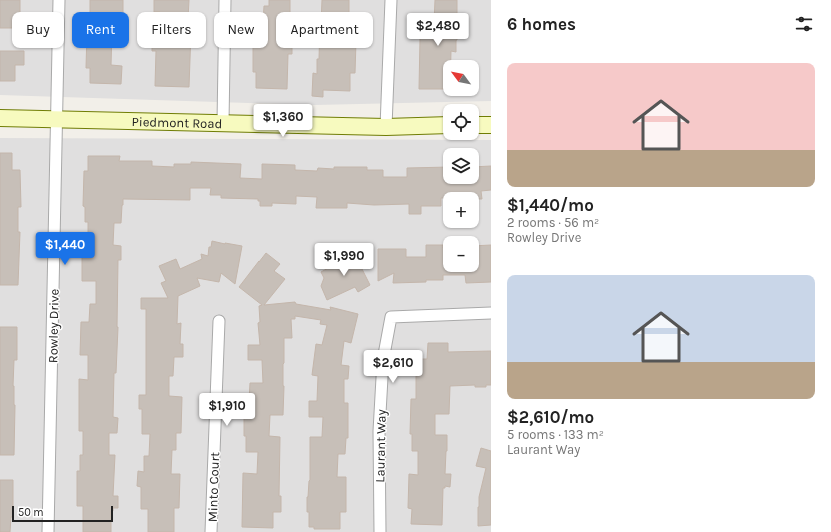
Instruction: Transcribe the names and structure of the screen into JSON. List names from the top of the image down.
{
  "streets": {
    "main road": ["Piedmont Road"],
    "street": ["Rowley Drive", "Laurant Way", "Minto Court"]
  },
  "crossings": [
    ["Piedmont Road", "Rowley Drive"]
  ],
  "scale_bar": "50 m",
  "north": "top left",
  "page": {
    "heading": "6 homes",
    "chip": [
      "Buy",
      "Rent",
      "Filters",
      "New",
      "Apartment"
    ],
    "price": [
      "$2,480",
      "$1,360",
      "$1,440",
      "$1,990",
      "$2,610",
      "$1,910"
    ],
    "list": [
      {
        "name": "$1,440/mo",
        "note": "2 rooms · 56 m² · Rowley Drive"
      },
      {
        "name": "$2,610/mo",
        "note": "5 rooms · 133 m² · Laurant Way"
      }
    ],
    "map_buttons": ["+", "−"],
    "scale": "50 m"
  }
}
